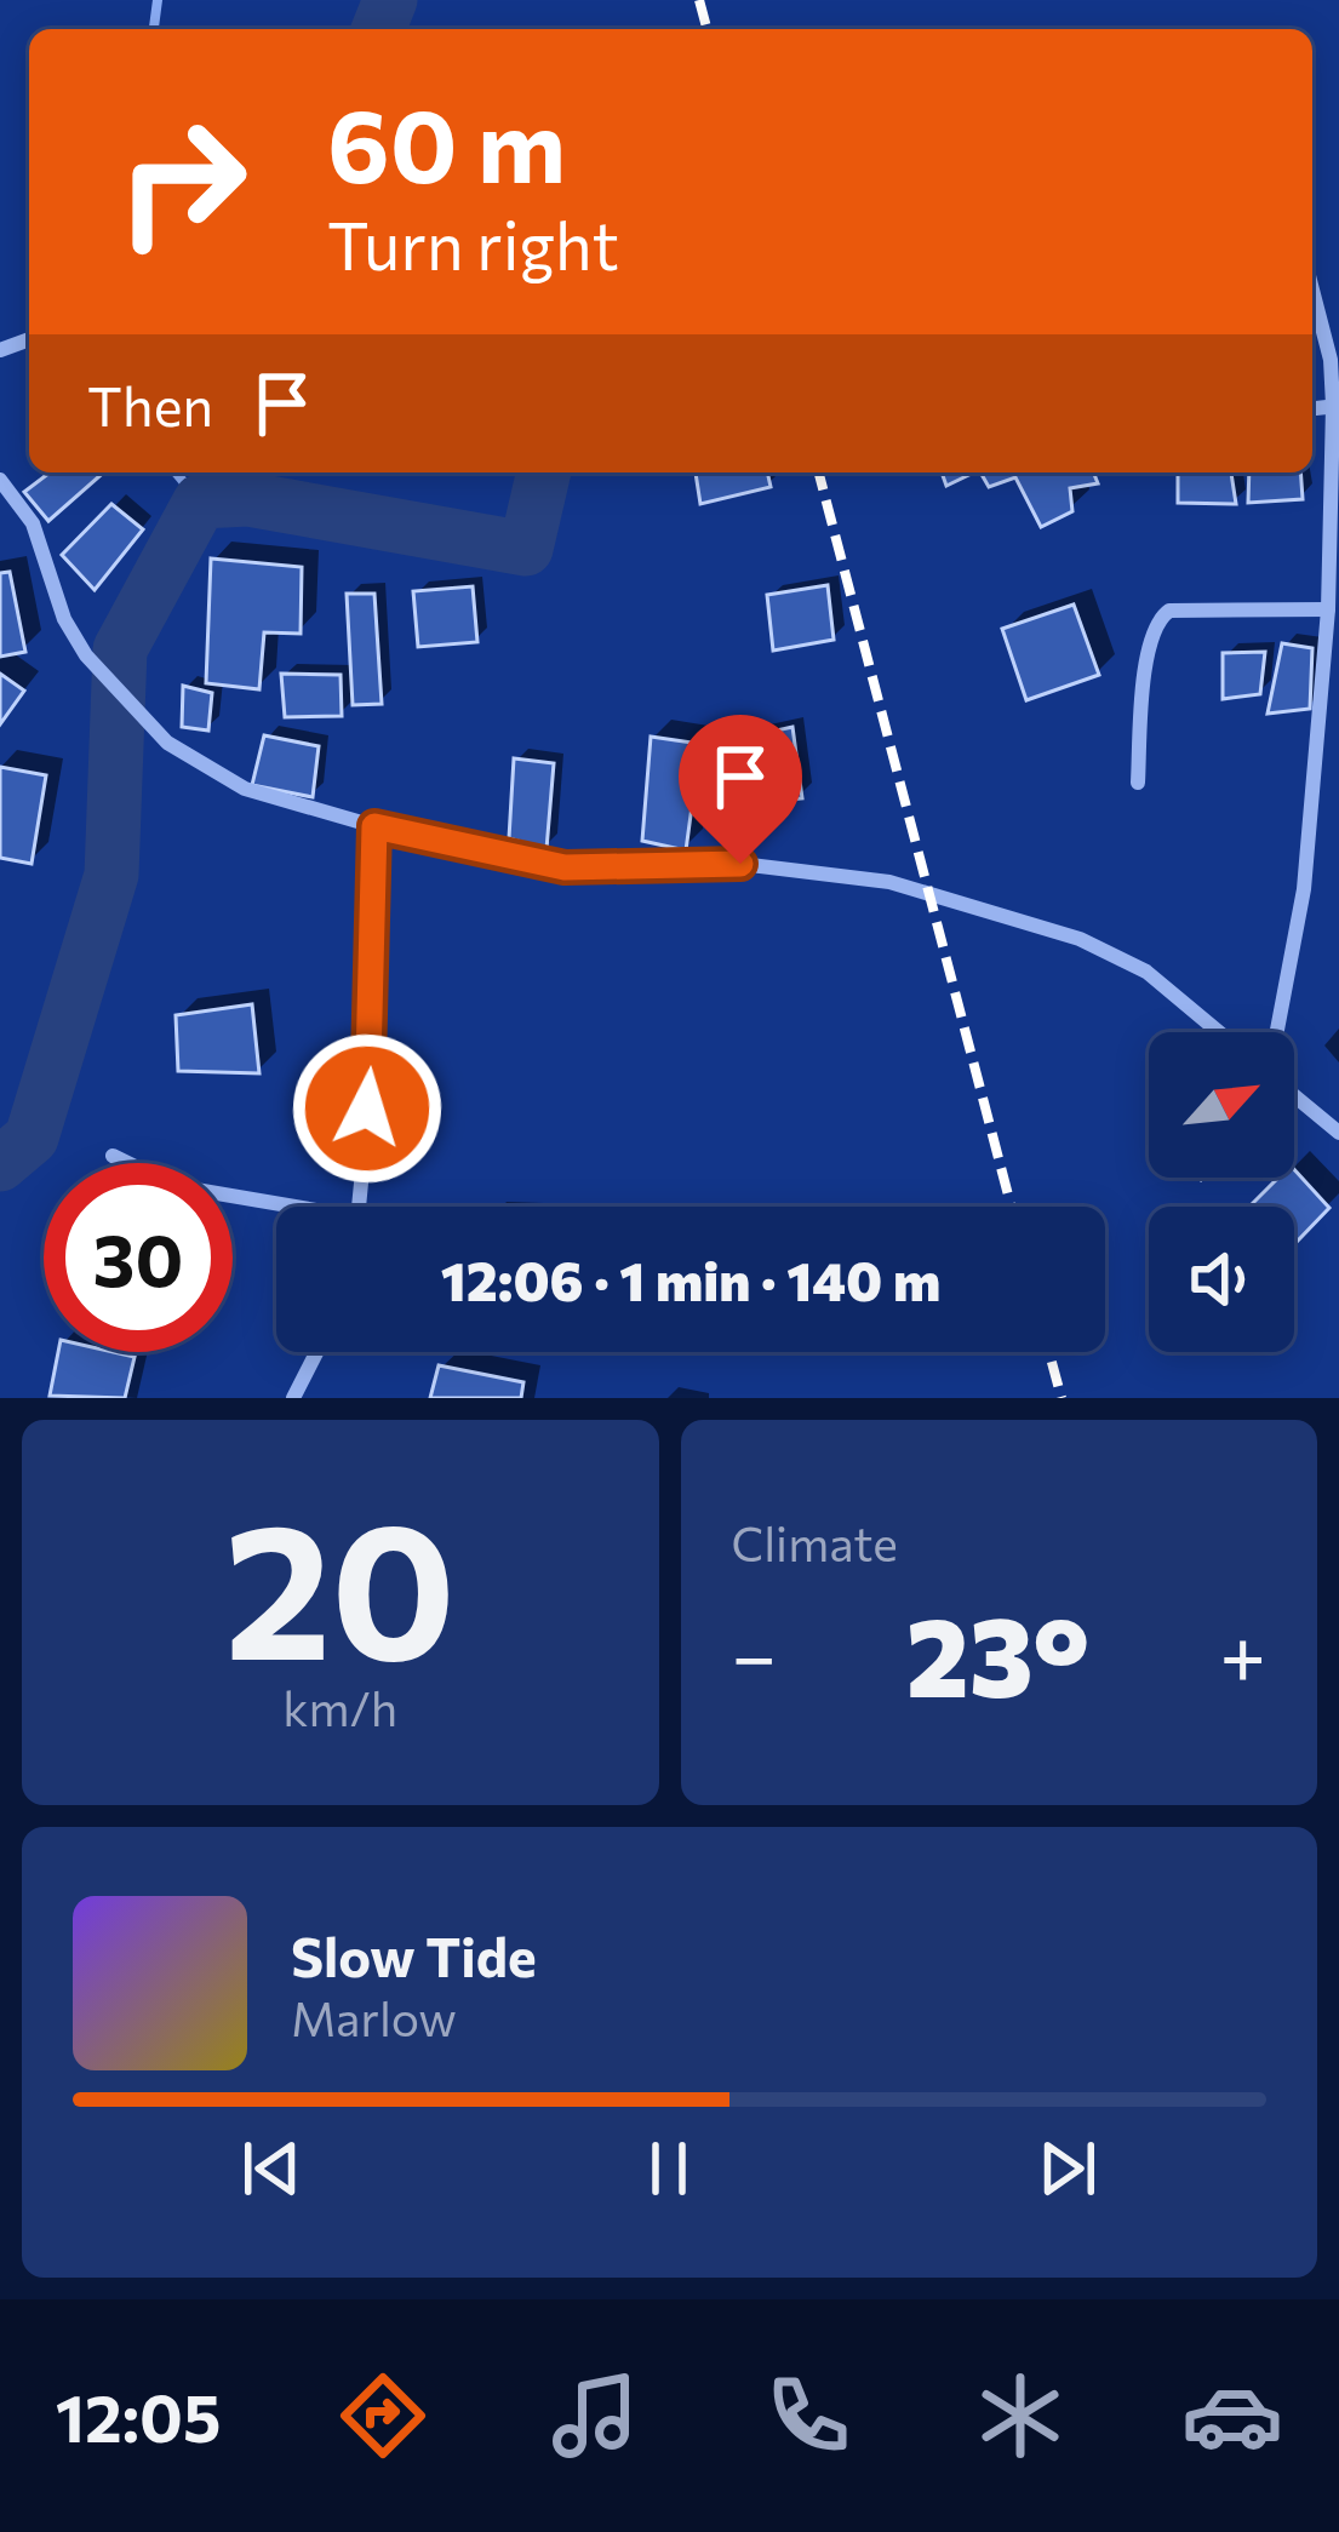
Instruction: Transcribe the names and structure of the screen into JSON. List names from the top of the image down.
{
  "north": "top right",
  "page": {
    "turn": ["60 m", "Turn right"],
    "then": "Then",
    "limit": "30",
    "trip": "12:06 · 1 min · 140 m",
    "tile": [
      ["20", "km/h"],
      "Climate"
    ],
    "heat": ["−", "23°", "+"],
    "song": ["Slow Tide", "Marlow"],
    "tabs": "12:05"
  }
}
